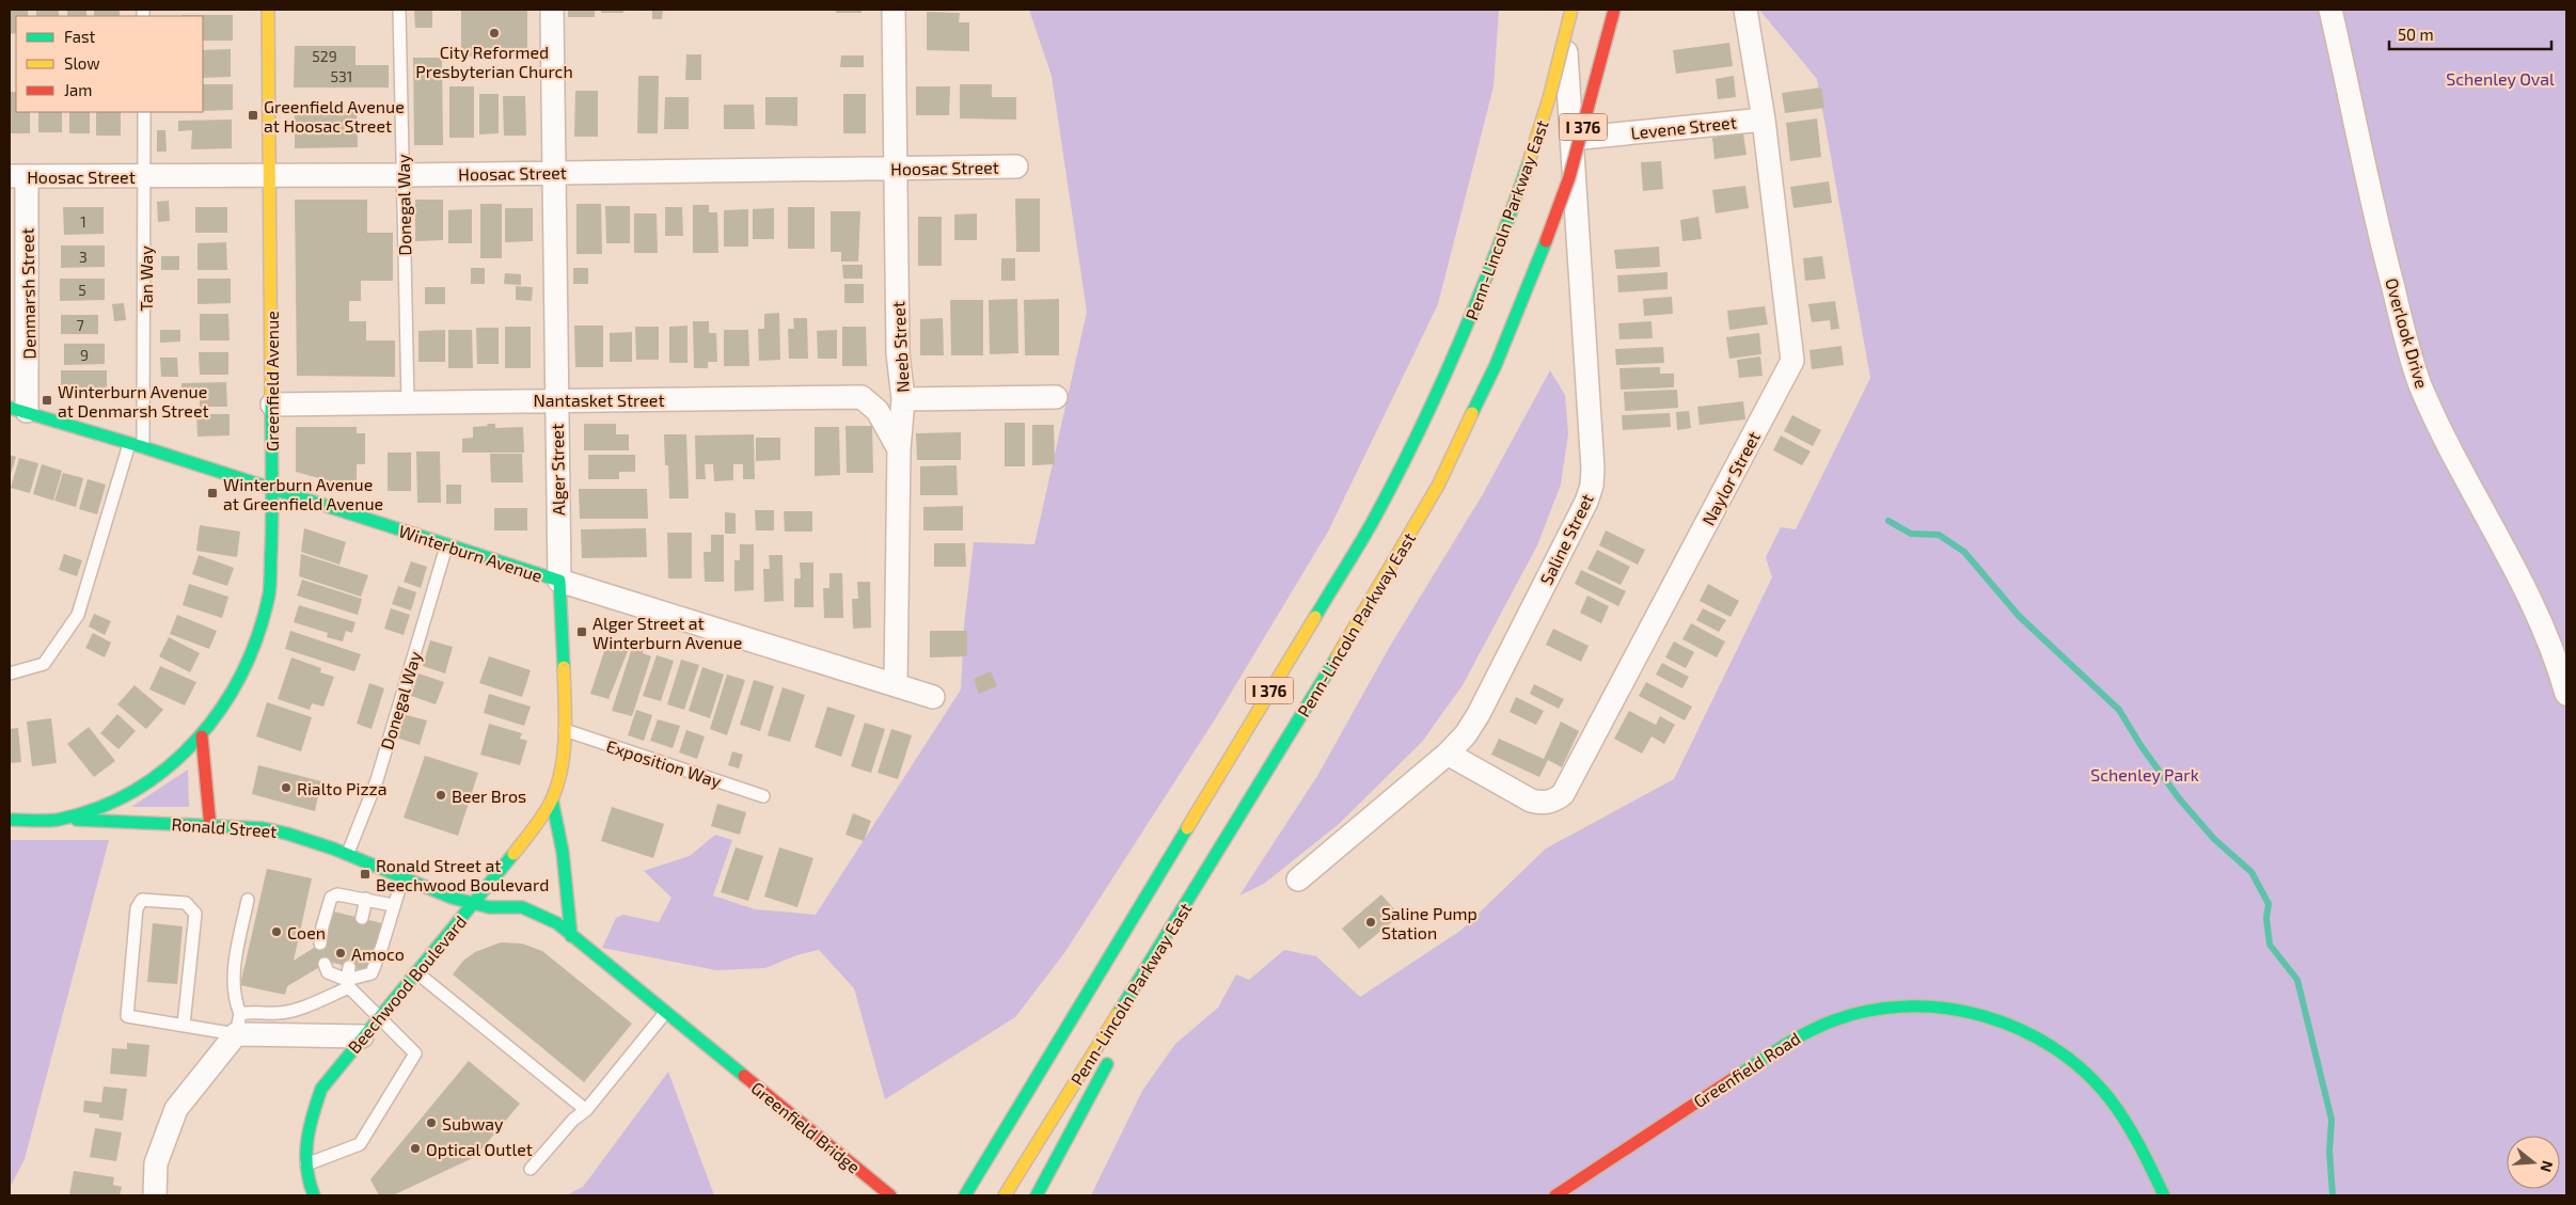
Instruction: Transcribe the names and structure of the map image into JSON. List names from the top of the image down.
{
  "streets": {
    "main road": [
      "I 376",
      "Penn-Lincoln Parkway East",
      "Greenfield Avenue",
      "Alger Street",
      "Winterburn Avenue",
      "Ronald Street",
      "Beechwood Boulevard",
      "Greenfield Road",
      "Greenfield Bridge"
    ],
    "street": [
      "Levene Street",
      "Hoosac Street",
      "Denmarsh Street",
      "Overlook Drive",
      "Neeb Street",
      "Nantasket Street",
      "Naylor Street",
      "Saline Street"
    ],
    "lane": ["Donegal Way", "Tan Way", "Exposition Way"]
  },
  "crossings": [
    ["Levene Street", "Naylor Street"],
    ["Levene Street", "Saline Street"],
    ["Hoosac Street", "Donegal Way"],
    ["Hoosac Street", "Tan Way"],
    ["Hoosac Street", "Denmarsh Street"],
    ["Hoosac Street", "Neeb Street"],
    ["Hoosac Street", "Greenfield Avenue"],
    ["Hoosac Street", "Alger Street"],
    ["Donegal Way", "Nantasket Street"],
    ["Donegal Way", "Winterburn Avenue"],
    ["Donegal Way", "Ronald Street"],
    ["Tan Way", "Winterburn Avenue"],
    ["Denmarsh Street", "Winterburn Avenue"],
    ["Neeb Street", "Nantasket Street"],
    ["Neeb Street", "Winterburn Avenue"],
    ["Greenfield Avenue", "Nantasket Street"],
    ["Greenfield Avenue", "Winterburn Avenue"],
    ["Greenfield Avenue", "Ronald Street"],
    ["Nantasket Street", "Alger Street"],
    ["Alger Street", "Winterburn Avenue"],
    ["Alger Street", "Exposition Way"],
    ["Alger Street", "Ronald Street"],
    ["Alger Street", "Beechwood Boulevard"],
    ["Naylor Street", "Saline Street"],
    ["Ronald Street", "Beechwood Boulevard"],
    ["Beechwood Boulevard", "Greenfield Bridge"]
  ],
  "parks": ["Schenley Oval", "Schenley Park"],
  "places": {
    "other": [
      "City Reformed Presbyterian Church",
      "Rialto Pizza",
      "Beer Bros",
      "Saline Pump Station",
      "Coen",
      "Amoco",
      "Subway",
      "Optical Outlet"
    ],
    "transit": [
      "Greenfield Avenue at Hoosac Street",
      "Winterburn Avenue at Denmarsh Street",
      "Winterburn Avenue at Greenfield Avenue",
      "Alger Street at Winterburn Avenue",
      "Ronald Street at Beechwood Boulevard"
    ]
  },
  "house_numbers": [
    "529",
    "531",
    "1",
    "3",
    "5",
    "7",
    "9"
  ],
  "legend": ["Fast", "Slow", "Jam"],
  "scale_bar": "50 m",
  "north": "right"
}
